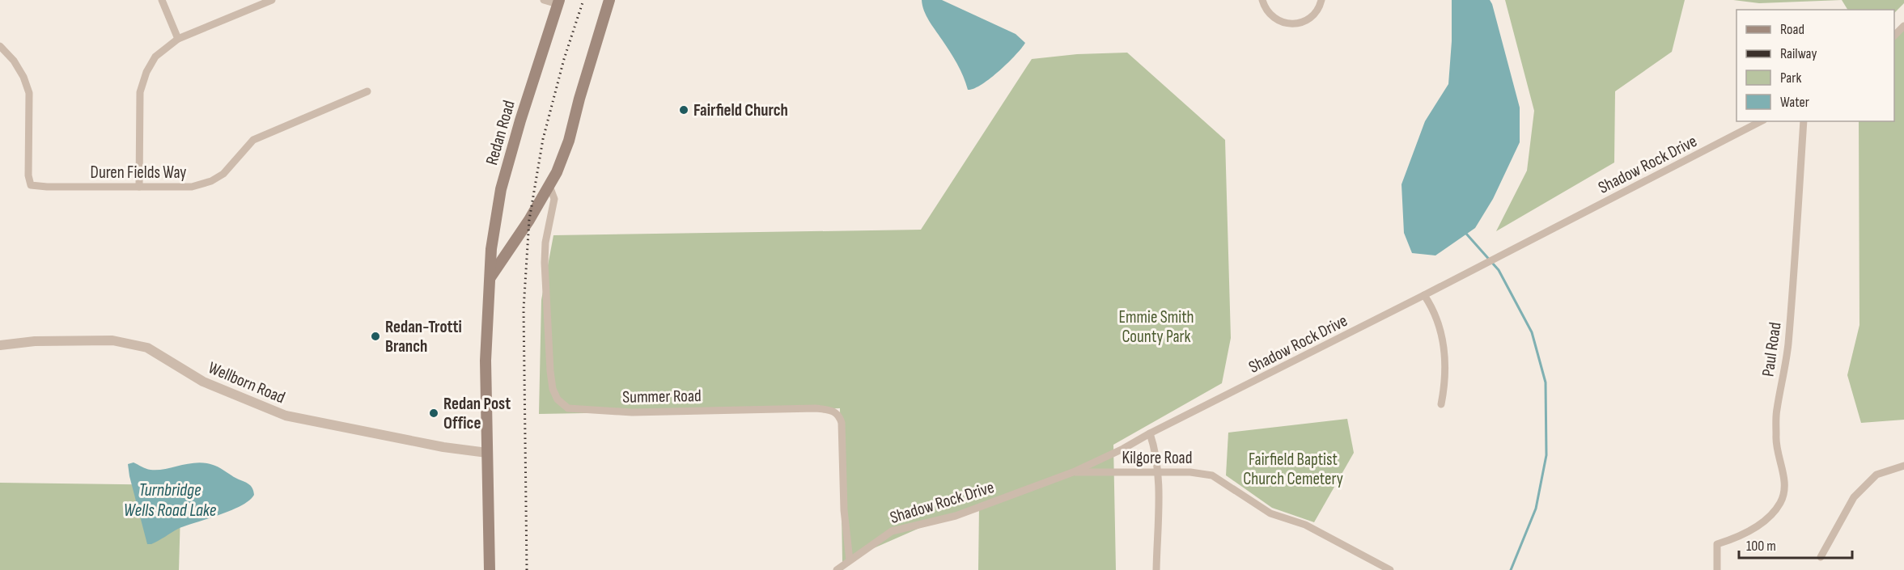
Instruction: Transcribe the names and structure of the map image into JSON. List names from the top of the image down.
{
  "streets": {
    "main road": ["Redan Road"],
    "street": [
      "Shadow Rock Drive",
      "Duren Fields Way",
      "Paul Road",
      "Wellborn Road",
      "Summer Road",
      "Kilgore Road"
    ]
  },
  "crossings": [
    ["Redan Road", "Wellborn Road"],
    ["Shadow Rock Drive", "Summer Road"],
    ["Shadow Rock Drive", "Kilgore Road"]
  ],
  "water": ["Turnbridge Wells Road Lake"],
  "parks": ["Emmie Smith County Park", "Fairfield Baptist Church Cemetery"],
  "places": ["Fairfield Church", "Redan-Trotti Branch", "Redan Post Office"],
  "legend": [
    "Road",
    "Railway",
    "Park",
    "Water"
  ],
  "scale_bar": "100 m"
}
